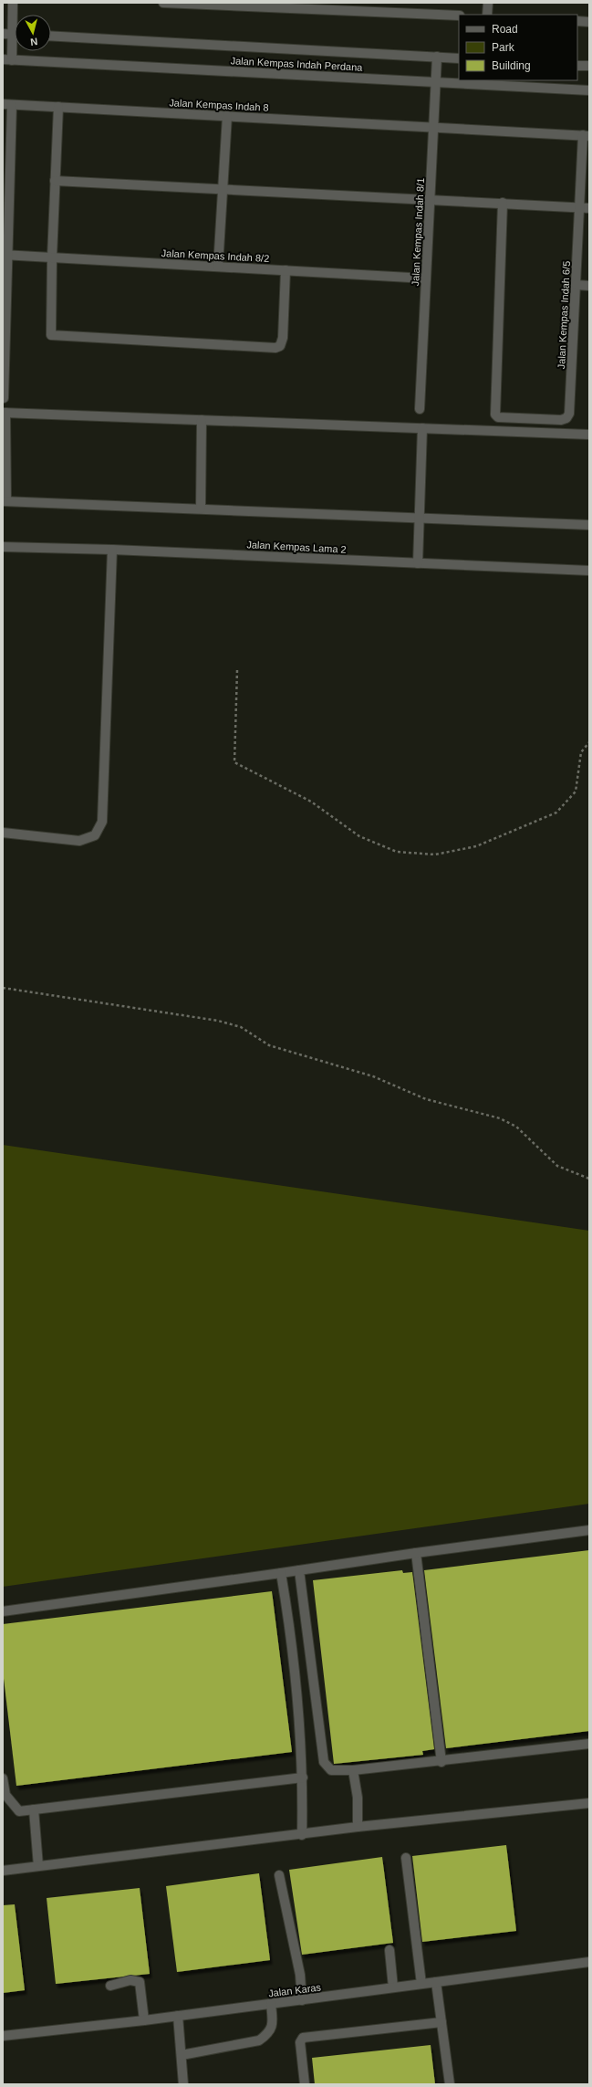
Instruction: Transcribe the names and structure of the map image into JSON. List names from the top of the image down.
{
  "streets": {
    "street": [
      "Jalan Kempas Indah Perdana",
      "Jalan Kempas Indah 8",
      "Jalan Kempas Indah 8/1",
      "Jalan Kempas Indah 8/2",
      "Jalan Kempas Indah 6/5",
      "Jalan Kempas Lama 2",
      "Jalan Karas"
    ]
  },
  "crossings": [
    ["Jalan Kempas Indah Perdana", "Jalan Kempas Indah 8/1"],
    ["Jalan Kempas Indah 8", "Jalan Kempas Indah 8/1"],
    ["Jalan Kempas Indah 8", "Jalan Kempas Indah 6/5"],
    ["Jalan Kempas Indah 8/1", "Jalan Kempas Indah 8/2"]
  ],
  "legend": ["Road", "Park", "Building"],
  "north": "bottom"
}
